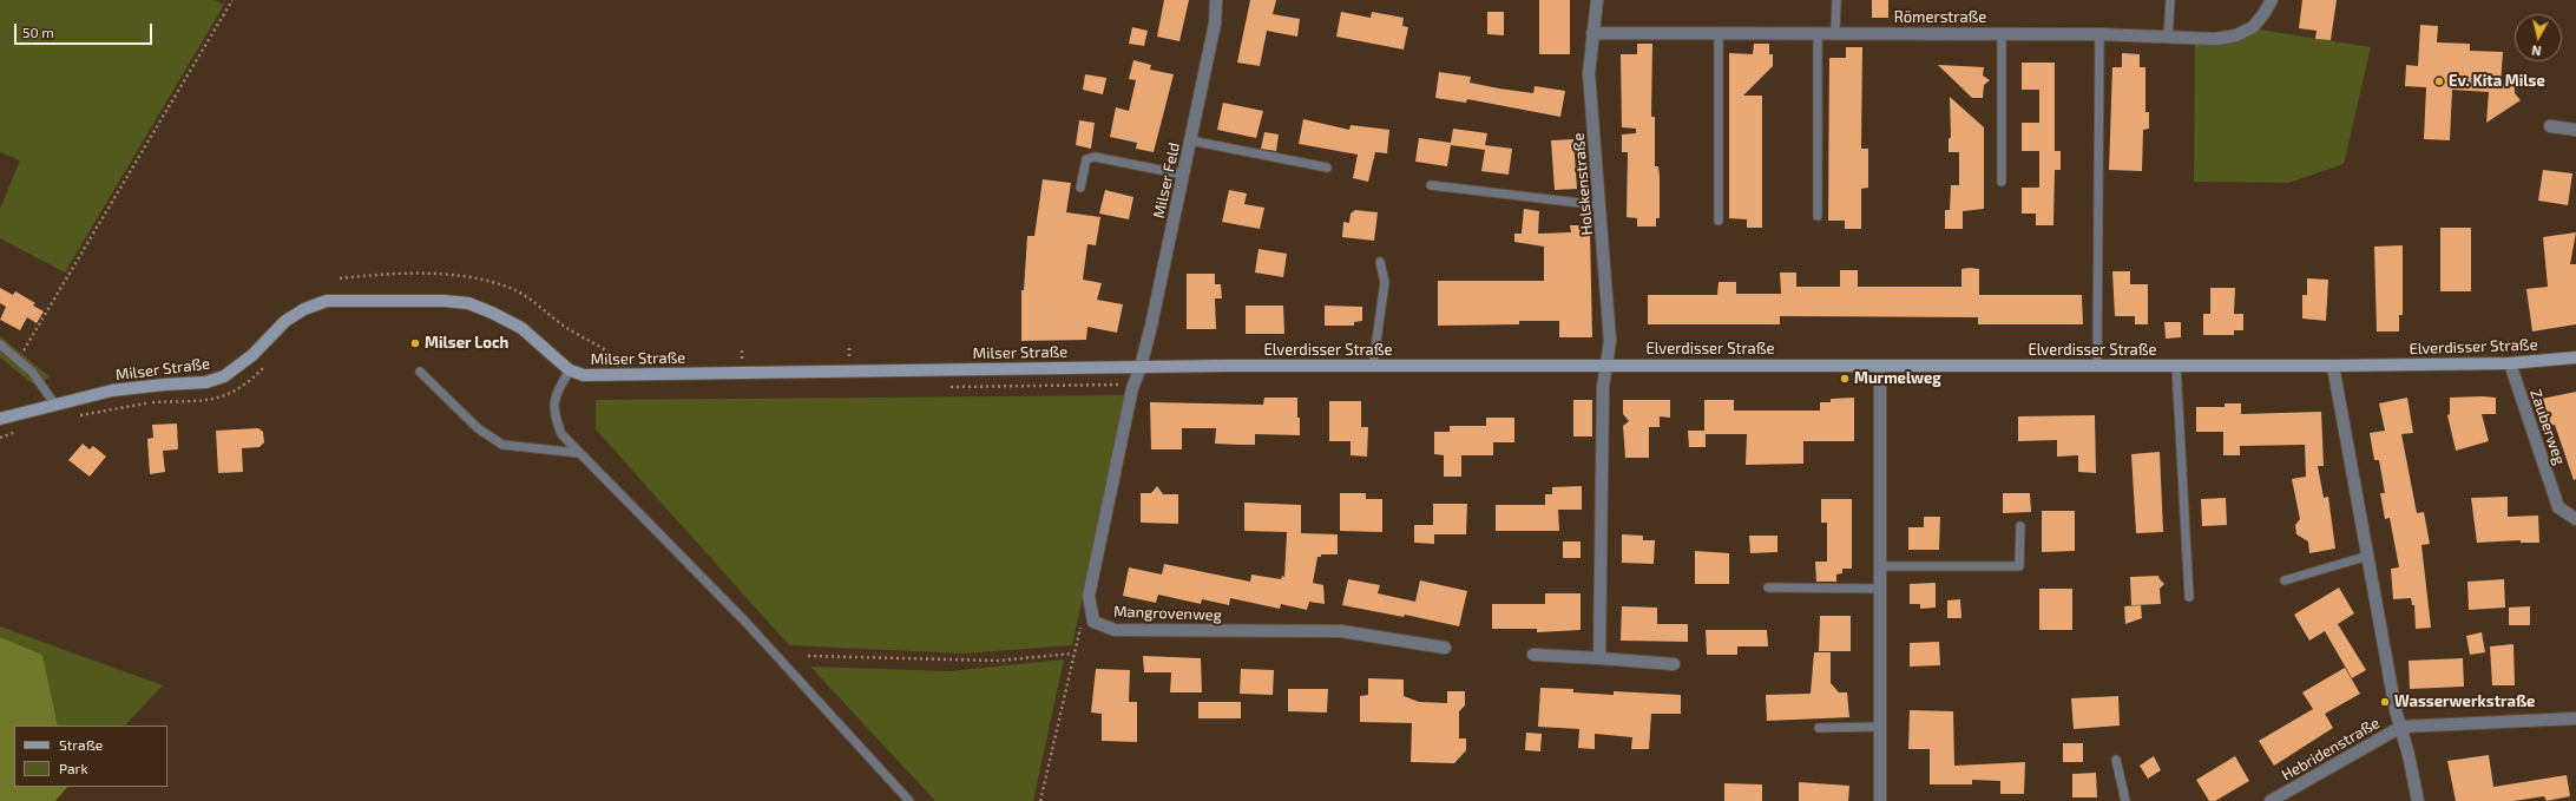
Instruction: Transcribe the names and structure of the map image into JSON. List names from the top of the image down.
{
  "streets": {
    "street": [
      "Römerstraße",
      "Milser Feld",
      "Holskenstraße",
      "Elverdisser Straße",
      "Milser Straße",
      "Zauberweg",
      "Mangrovenweg",
      "Hebridenstraße"
    ]
  },
  "crossings": [
    ["Römerstraße", "Holskenstraße"],
    ["Milser Feld", "Elverdisser Straße"],
    ["Milser Feld", "Milser Straße"],
    ["Milser Feld", "Mangrovenweg"],
    ["Holskenstraße", "Elverdisser Straße"],
    ["Elverdisser Straße", "Milser Straße"],
    ["Elverdisser Straße", "Zauberweg"],
    ["Elverdisser Straße", "Mangrovenweg"],
    ["Milser Straße", "Mangrovenweg"]
  ],
  "places": [
    "Ev. Kita Milse",
    "Milser Loch",
    "Murmelweg",
    "Wasserwerkstraße"
  ],
  "legend": ["Straße", "Park"],
  "scale_bar": "50 m",
  "north": "bottom"
}
